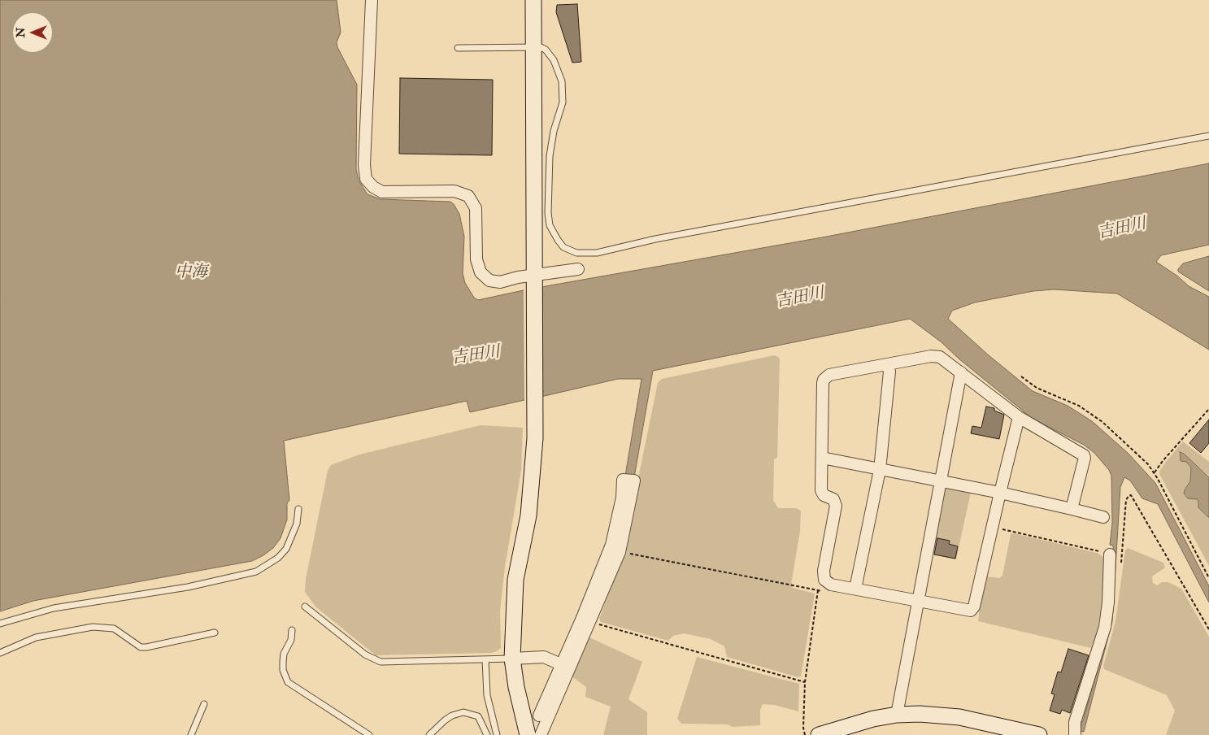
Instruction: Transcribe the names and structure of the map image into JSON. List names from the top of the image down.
{
  "water": ["吉田川", "中海"],
  "north": "left"
}
